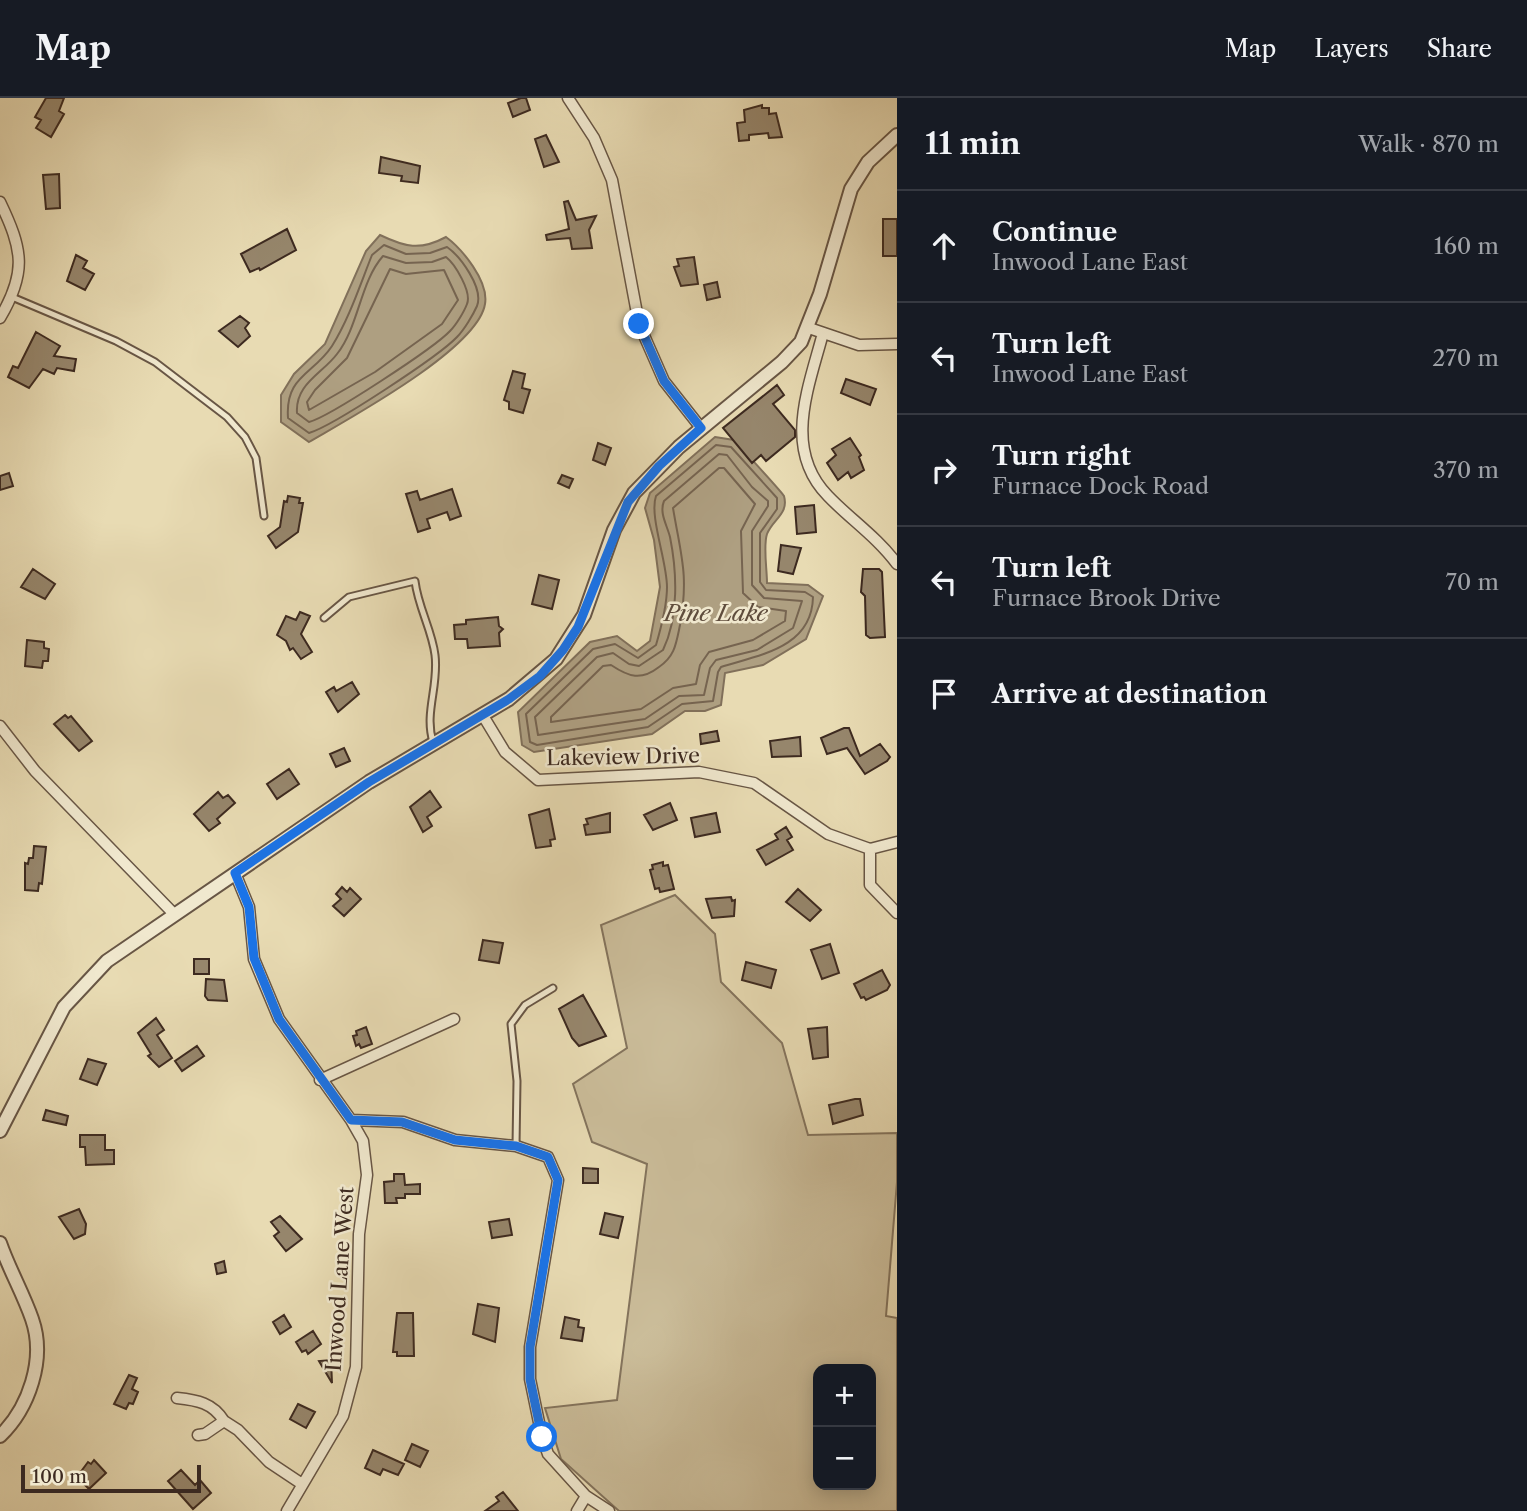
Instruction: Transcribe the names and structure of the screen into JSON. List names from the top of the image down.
{
  "streets": {
    "street": ["Lakeview Drive", "Inwood Lane West"]
  },
  "water": ["Pine Lake"],
  "scale_bar": "100 m",
  "page": {
    "header": "Map",
    "nav": ["Map", "Layers", "Share"],
    "heading": ["11 min", "Walk · 870 m"],
    "list": [
      ["Continue", "Inwood Lane East", "160 m"],
      ["Turn left", "Inwood Lane East", "270 m"],
      ["Turn right", "Furnace Dock Road", "370 m"],
      ["Turn left", "Furnace Brook Drive", "70 m"],
      "Arrive at destination"
    ],
    "map_buttons": ["+", "−"],
    "scale": "100 m"
  }
}
